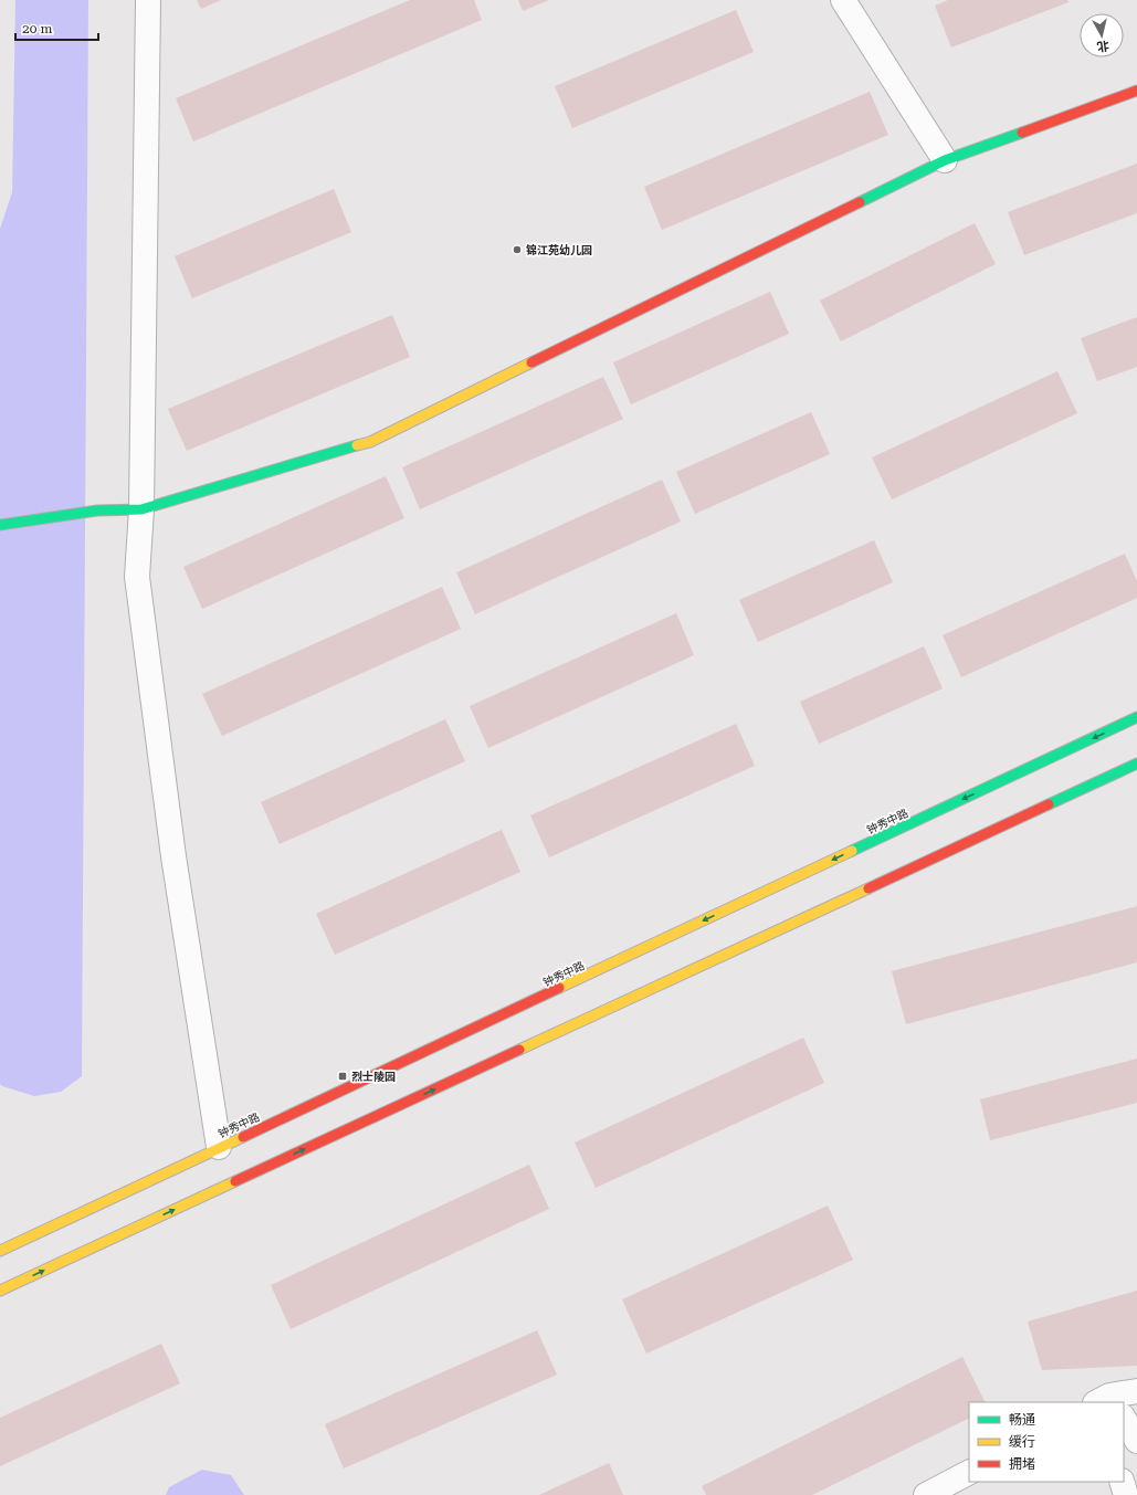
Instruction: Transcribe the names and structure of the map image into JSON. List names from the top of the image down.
{
  "streets": {
    "main road": ["钟秀中路"]
  },
  "places": {
    "other": ["锦江苑幼儿园"],
    "transit": ["烈士陵园"]
  },
  "legend": ["畅通", "缓行", "拥堵"],
  "scale_bar": "20 m",
  "north": "bottom"
}
